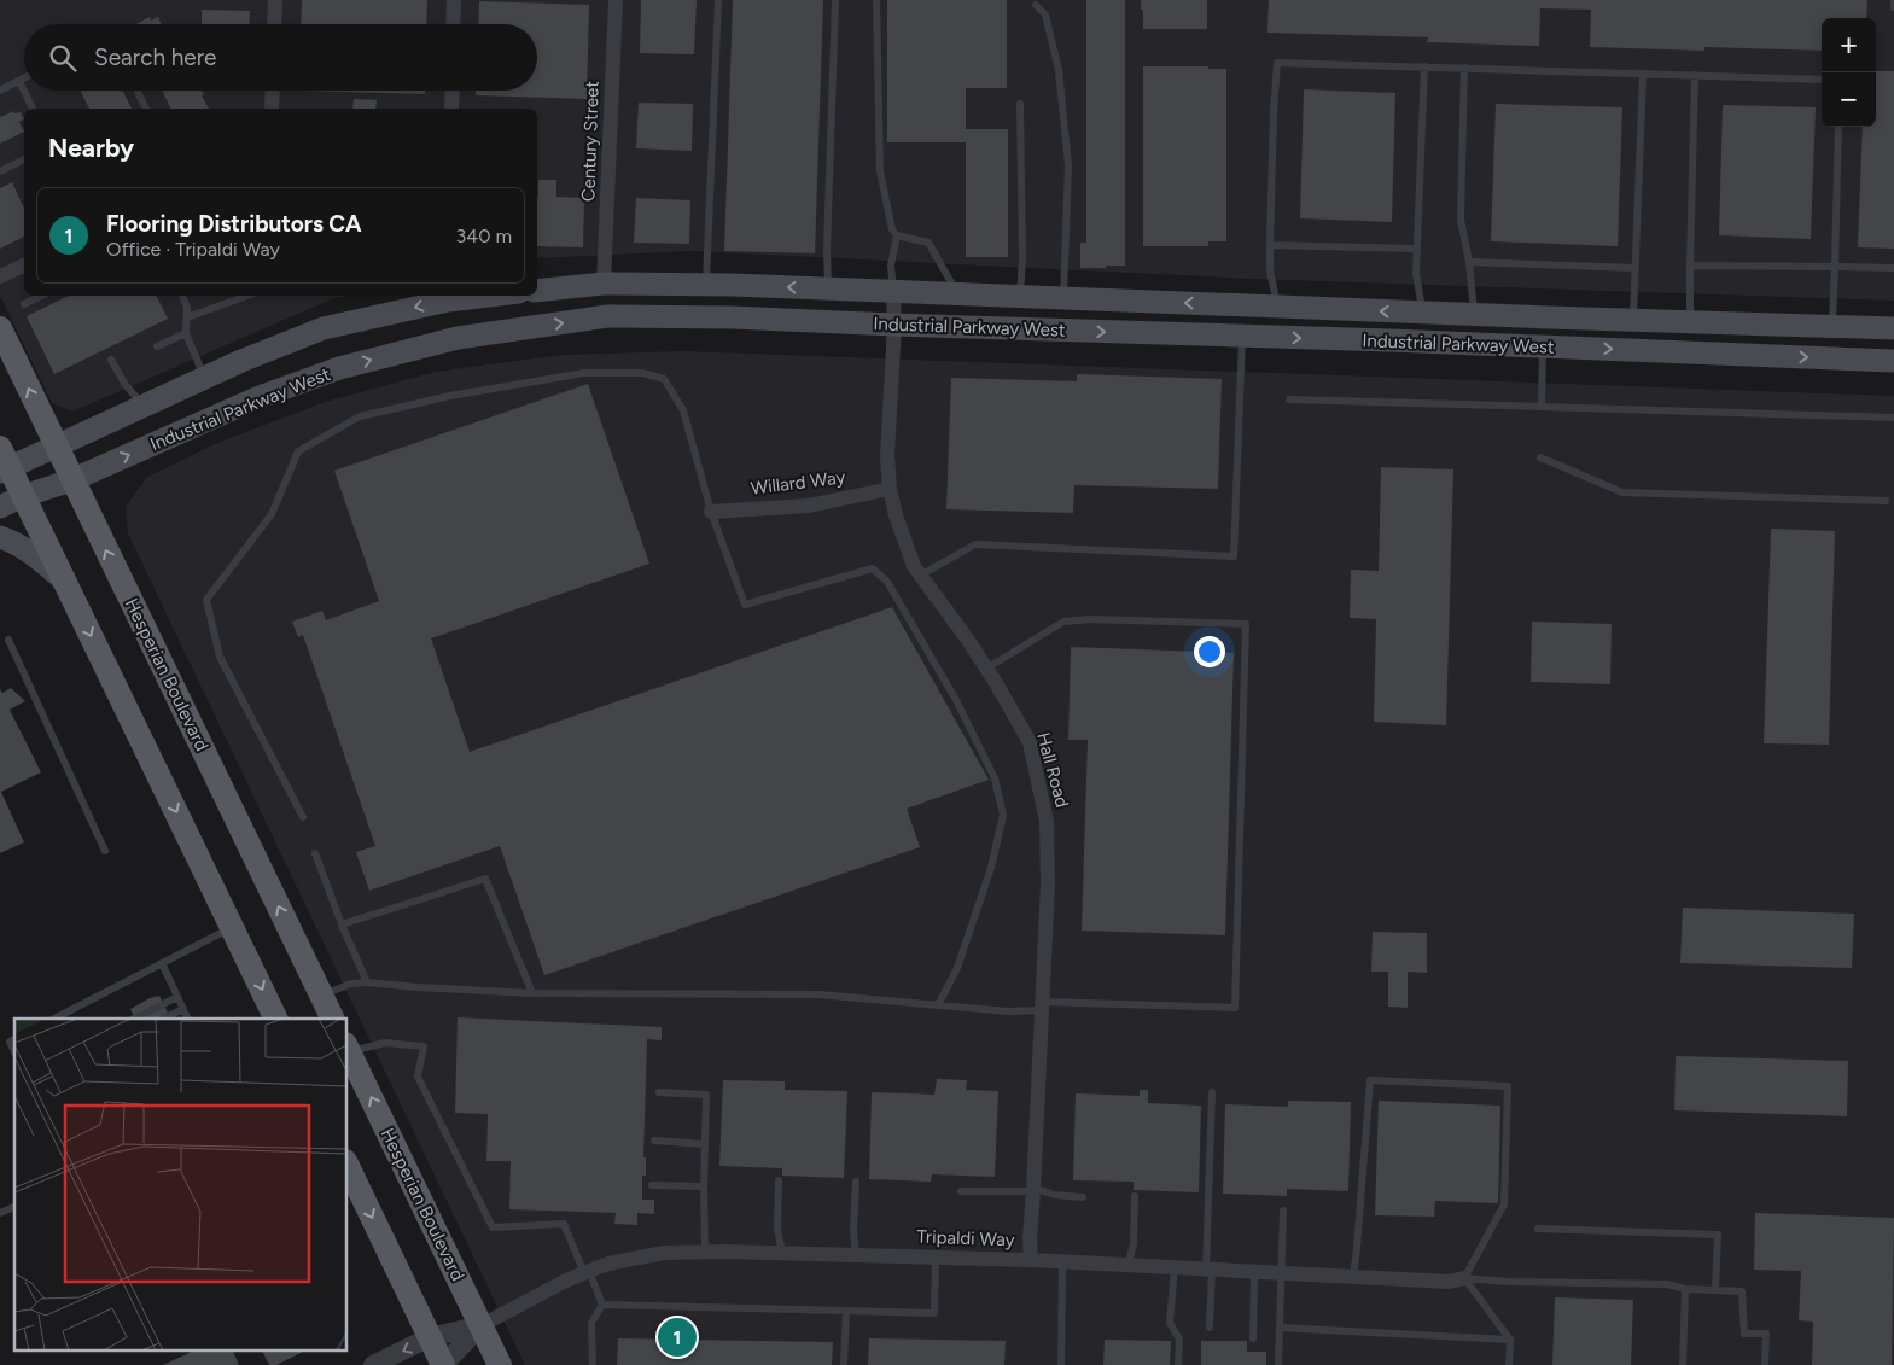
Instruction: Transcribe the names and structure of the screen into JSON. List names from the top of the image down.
{
  "streets": {
    "main road": ["Industrial Parkway West", "Hesperian Boulevard"],
    "street": [
      "Century Street",
      "Willard Way",
      "Hall Road",
      "Tripaldi Way"
    ]
  },
  "crossings": [
    ["Century Street", "Industrial Parkway West"],
    ["Industrial Parkway West", "Hesperian Boulevard"],
    ["Industrial Parkway West", "Hall Road"],
    ["Willard Way", "Hall Road"],
    ["Hesperian Boulevard", "Tripaldi Way"],
    ["Hall Road", "Tripaldi Way"]
  ],
  "page": {
    "map_buttons": ["+", "−"],
    "search": "Search here",
    "heading": "Nearby",
    "list": [
      {
        "mark": "1",
        "name": "Flooring Distributors CA",
        "note": "Office · Tripaldi Way",
        "value": "340 m"
      }
    ],
    "pins": "1"
  }
}
